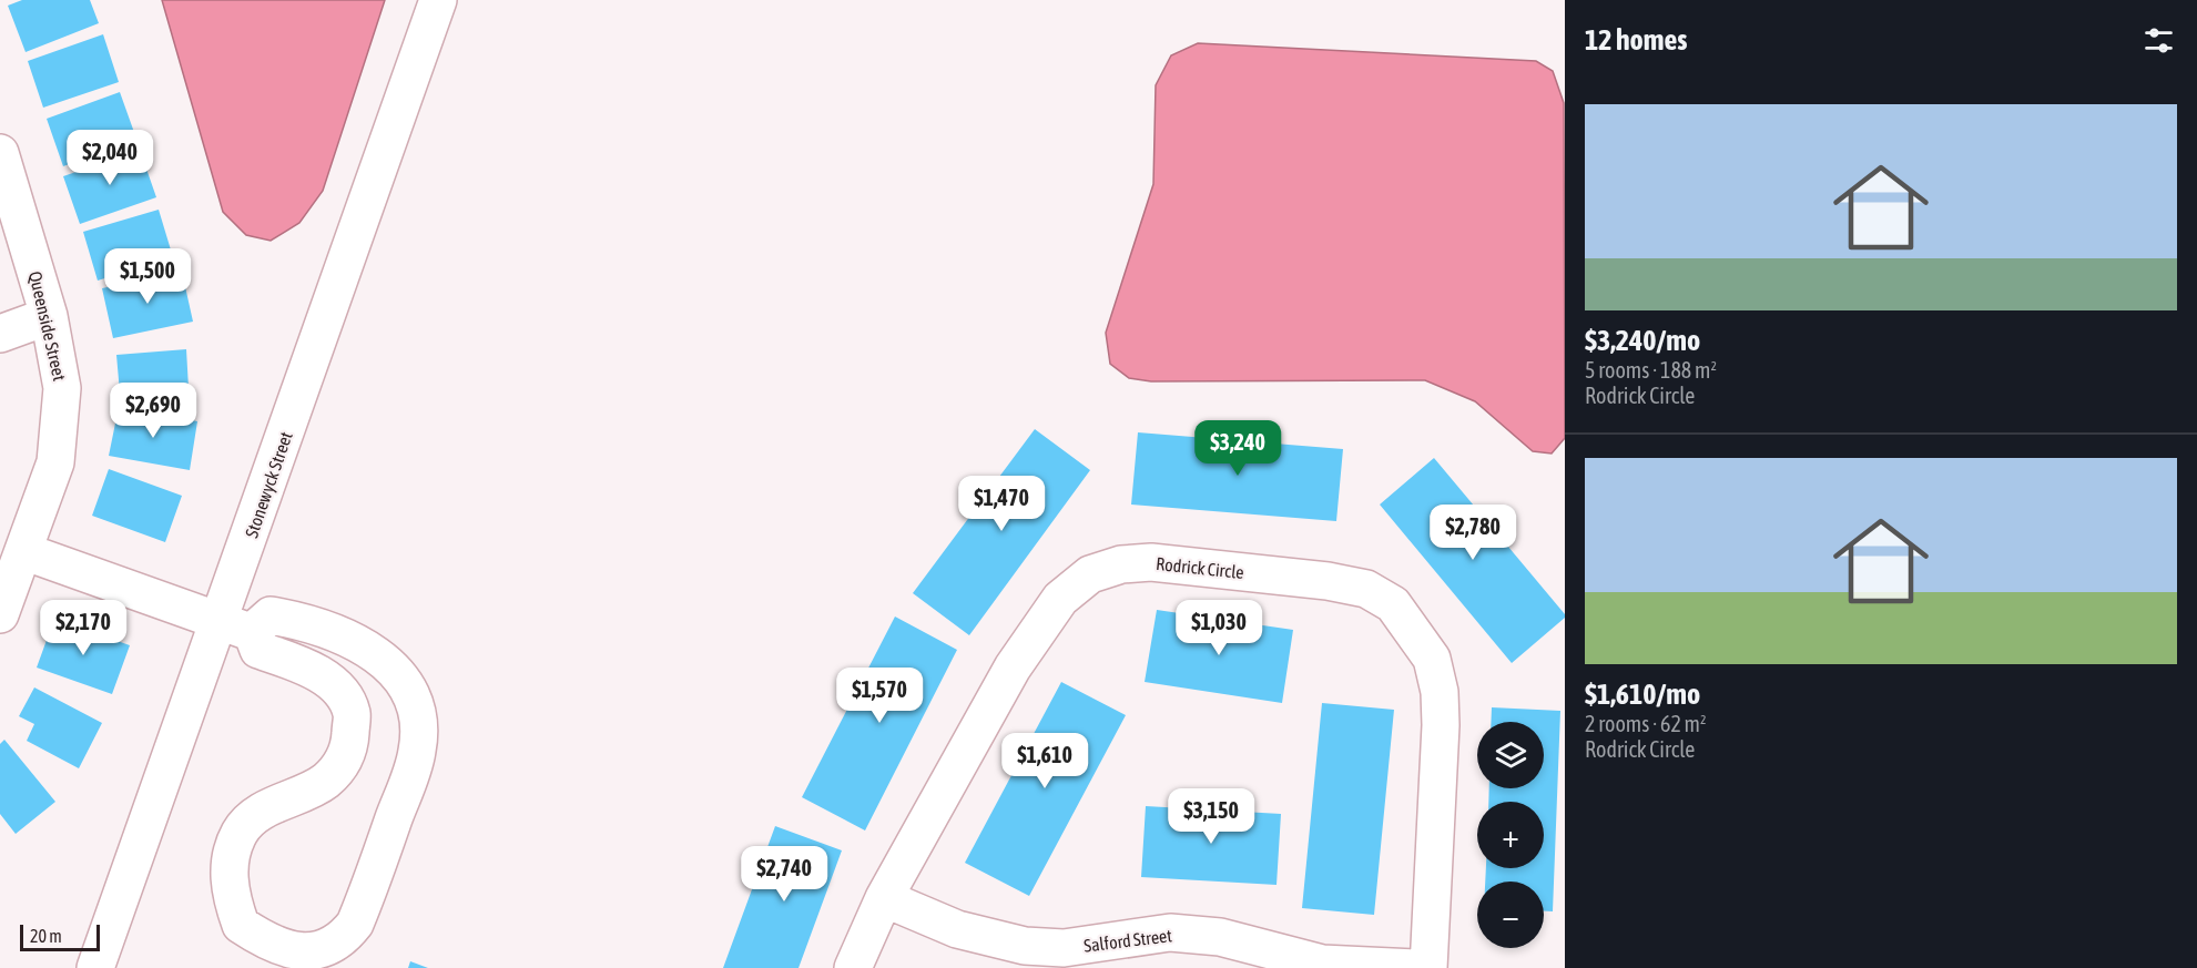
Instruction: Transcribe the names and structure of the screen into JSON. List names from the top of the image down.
{
  "streets": {
    "street": [
      "Queenside Street",
      "Stonewyck Street",
      "Rodrick Circle",
      "Salford Street"
    ]
  },
  "crossings": [
    ["Rodrick Circle", "Salford Street"]
  ],
  "scale_bar": "20 m",
  "page": {
    "heading": "12 homes",
    "list": [
      {
        "name": "$3,240/mo",
        "note": "5 rooms · 188 m² · Rodrick Circle"
      },
      {
        "name": "$1,610/mo",
        "note": "2 rooms · 62 m² · Rodrick Circle"
      }
    ],
    "price": [
      "$2,040",
      "$1,500",
      "$2,690",
      "$3,240",
      "$1,470",
      "$2,780",
      "$2,170",
      "$1,030",
      "$1,570",
      "$1,610",
      "$3,150",
      "$2,740"
    ],
    "map_buttons": ["+", "−"],
    "scale": "20 m"
  }
}
